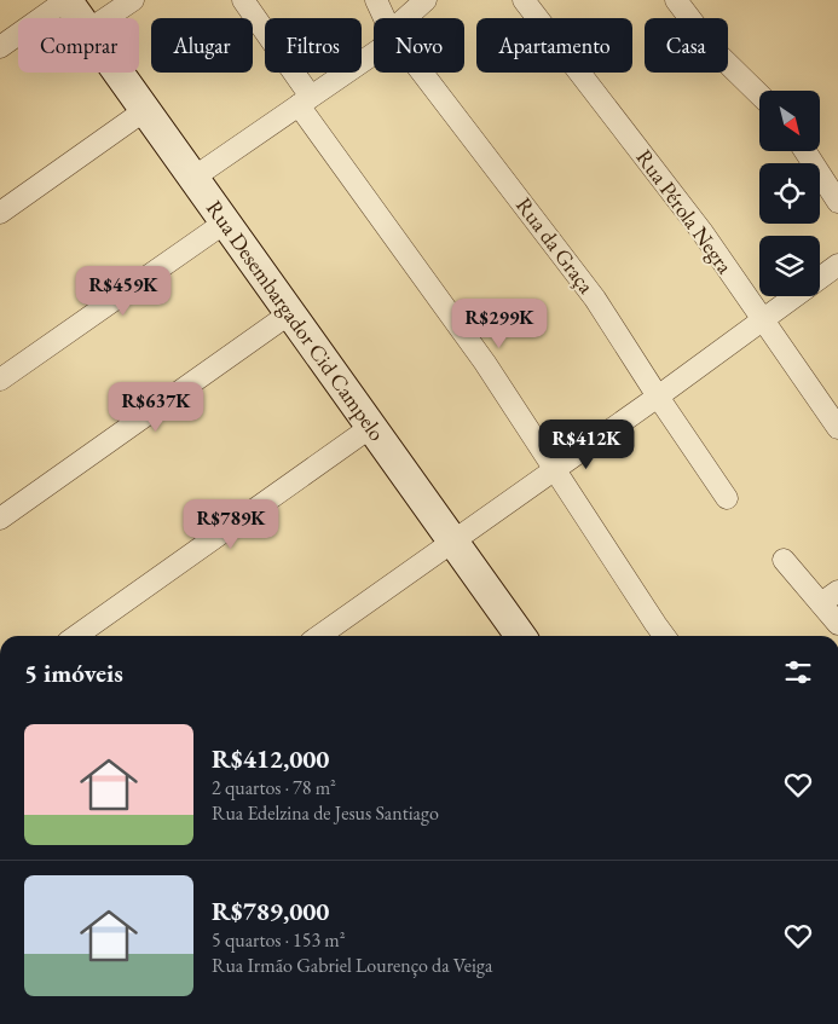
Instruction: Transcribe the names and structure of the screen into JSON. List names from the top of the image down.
{
  "streets": {
    "street": ["Rua Pérola Negra", "Rua da Graça", "Rua Desembargador Cid Campelo"]
  },
  "north": "bottom right",
  "page": {
    "chip": [
      "Comprar",
      "Alugar",
      "Filtros",
      "Novo",
      "Apartamento",
      "Casa"
    ],
    "price": [
      "R$459K",
      "R$299K",
      "R$637K",
      "R$412K",
      "R$789K"
    ],
    "heading": "5 imóveis",
    "list": [
      {
        "name": "R$412,000",
        "note": "2 quartos · 78 m² · Rua Edelzina de Jesus Santiago"
      },
      {
        "name": "R$789,000",
        "note": "5 quartos · 153 m² · Rua Irmão Gabriel Lourenço da Veiga"
      }
    ]
  }
}
